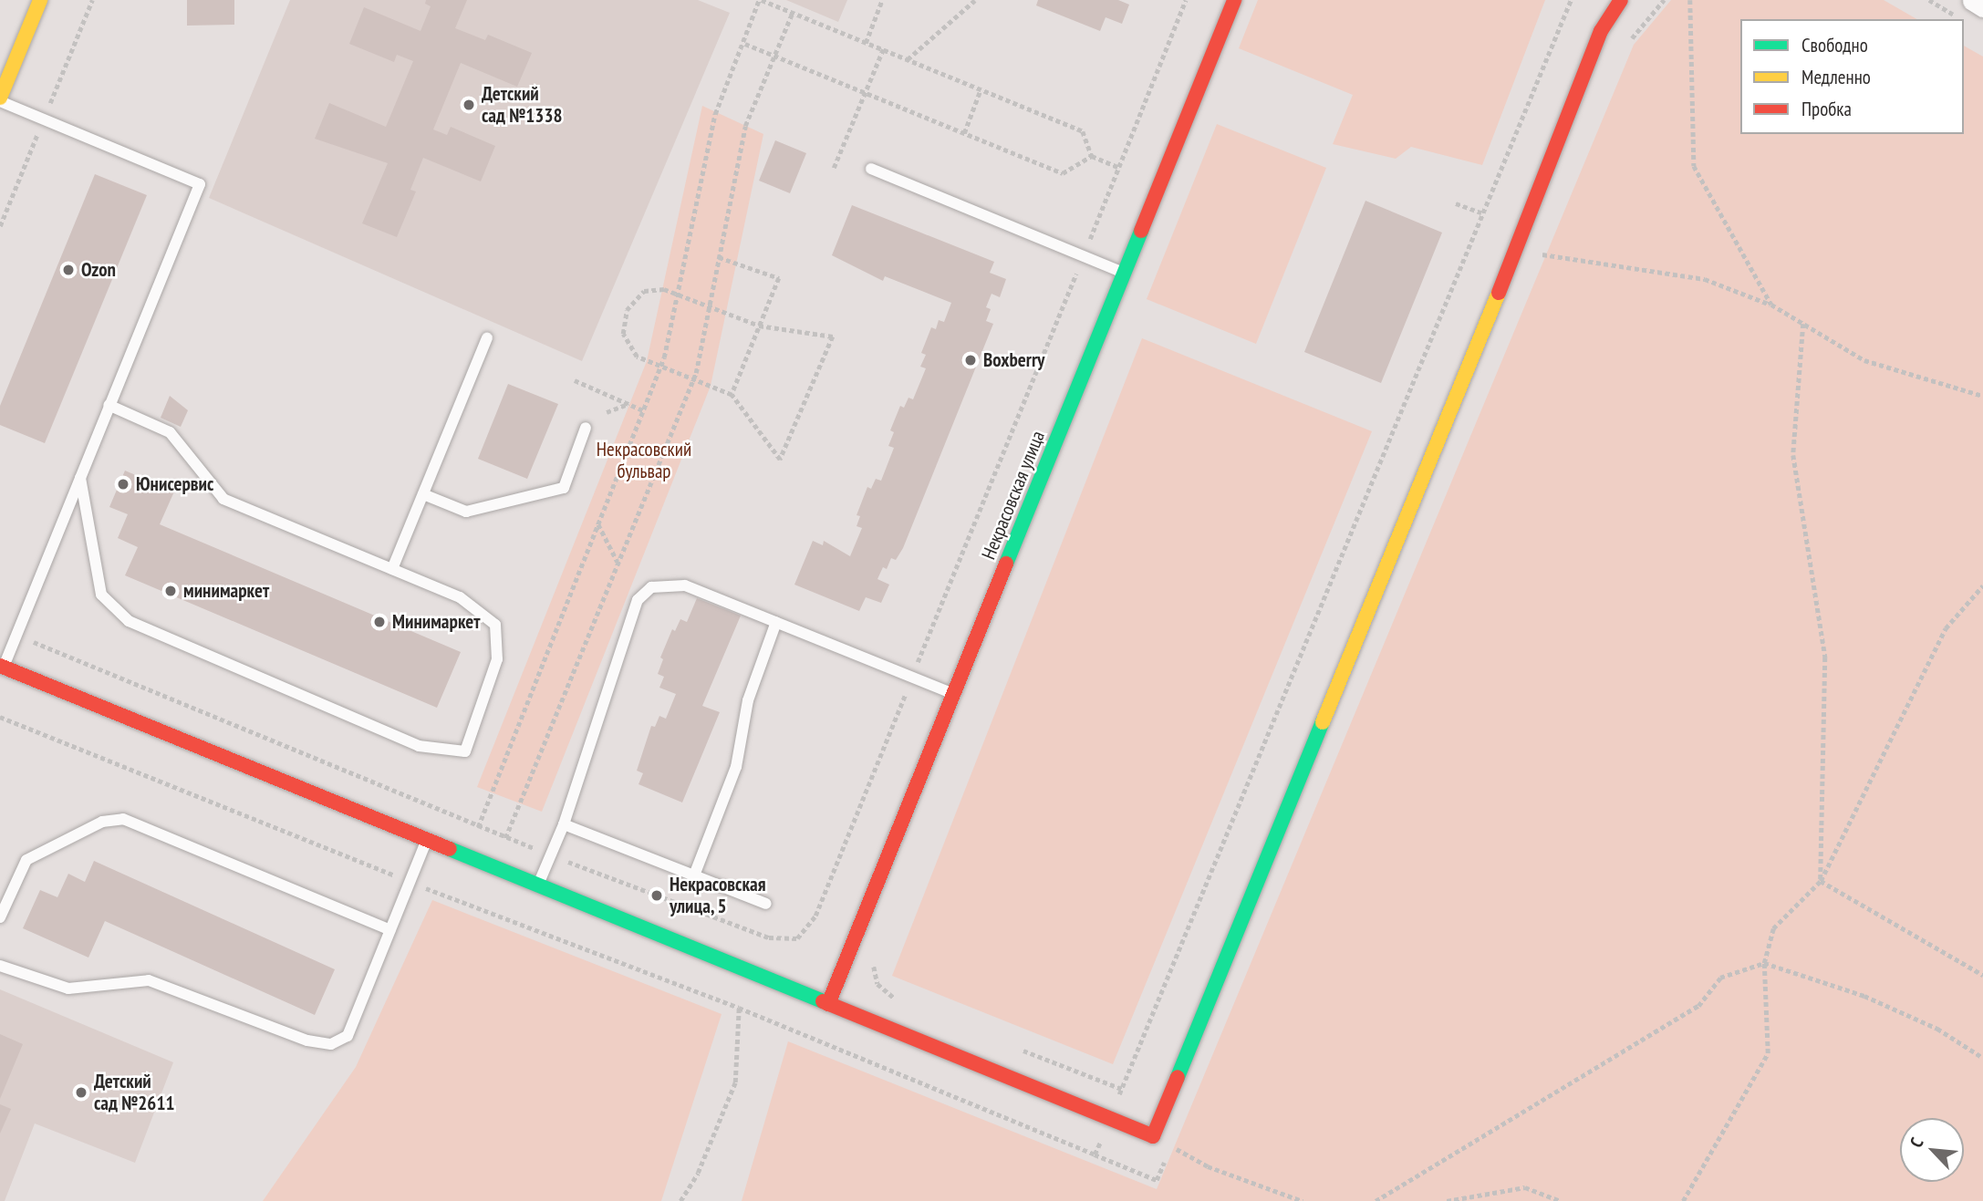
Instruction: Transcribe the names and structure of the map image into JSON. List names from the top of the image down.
{
  "streets": {
    "street": ["Некрасовская улица"]
  },
  "parks": ["Некрасовский бульвар"],
  "places": [
    "Детский сад №1338",
    "Ozon",
    "Boxberry",
    "Юнисервис",
    "минимаркет",
    "Минимаркет",
    "Некрасовская улица, 5",
    "Детский сад №2611"
  ],
  "legend": ["Свободно", "Медленно", "Пробка"],
  "north": "top left"
}
